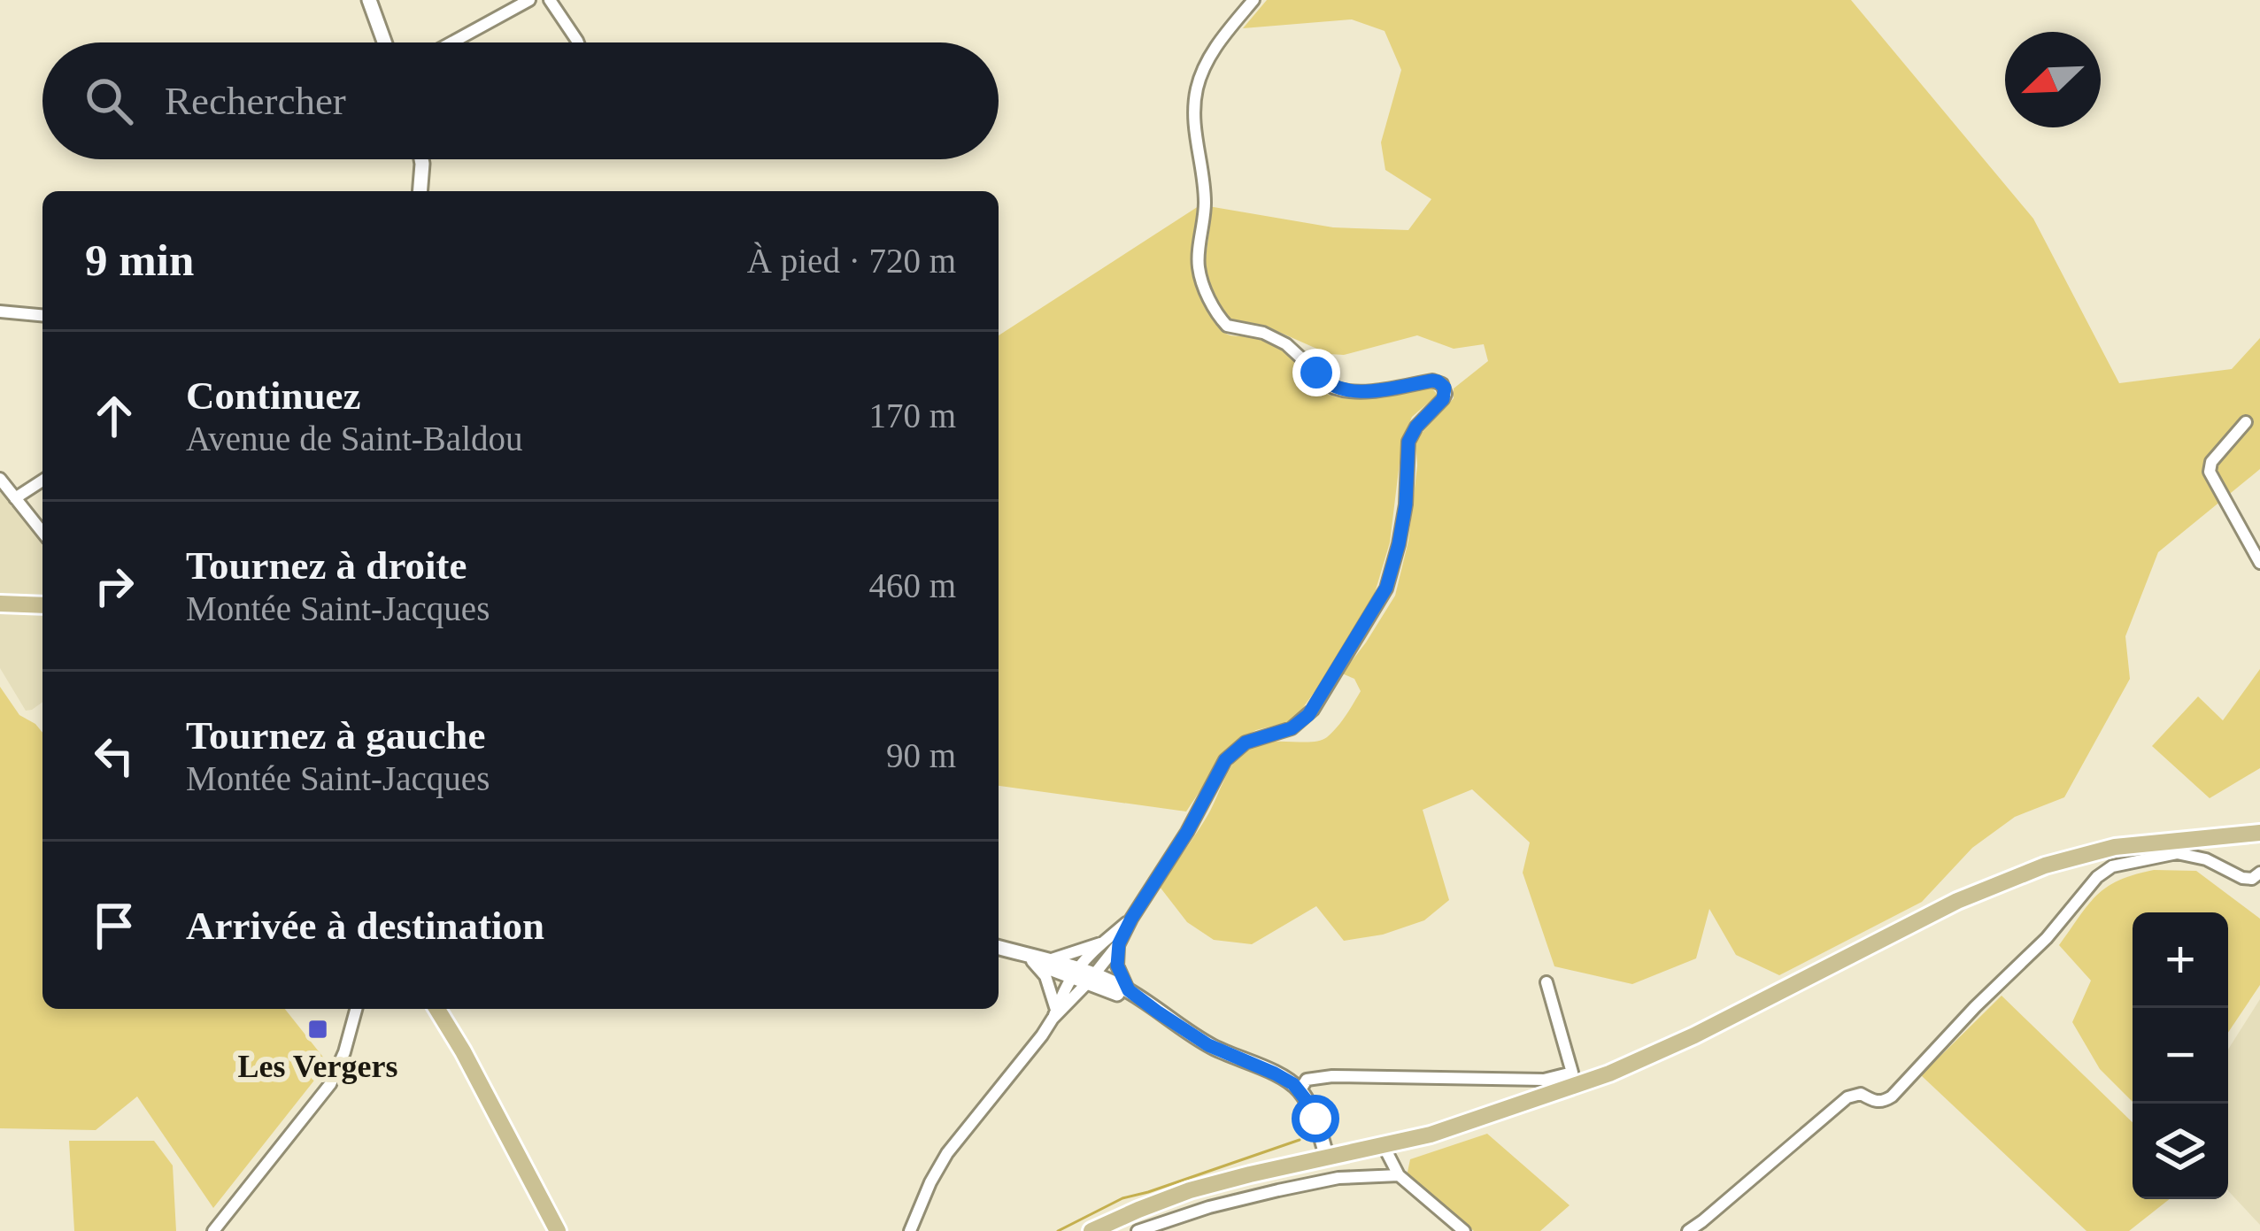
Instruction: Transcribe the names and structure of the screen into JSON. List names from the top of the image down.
{
  "places": {
    "transit": ["Les Vergers"]
  },
  "north": "bottom left",
  "page": {
    "search": "Rechercher",
    "heading": ["9 min", "À pied · 720 m"],
    "list": [
      ["Continuez", "Avenue de Saint-Baldou", "170 m"],
      ["Tournez à droite", "Montée Saint-Jacques", "460 m"],
      ["Tournez à gauche", "Montée Saint-Jacques", "90 m"],
      "Arrivée à destination"
    ],
    "map_buttons": ["+", "−"]
  }
}
